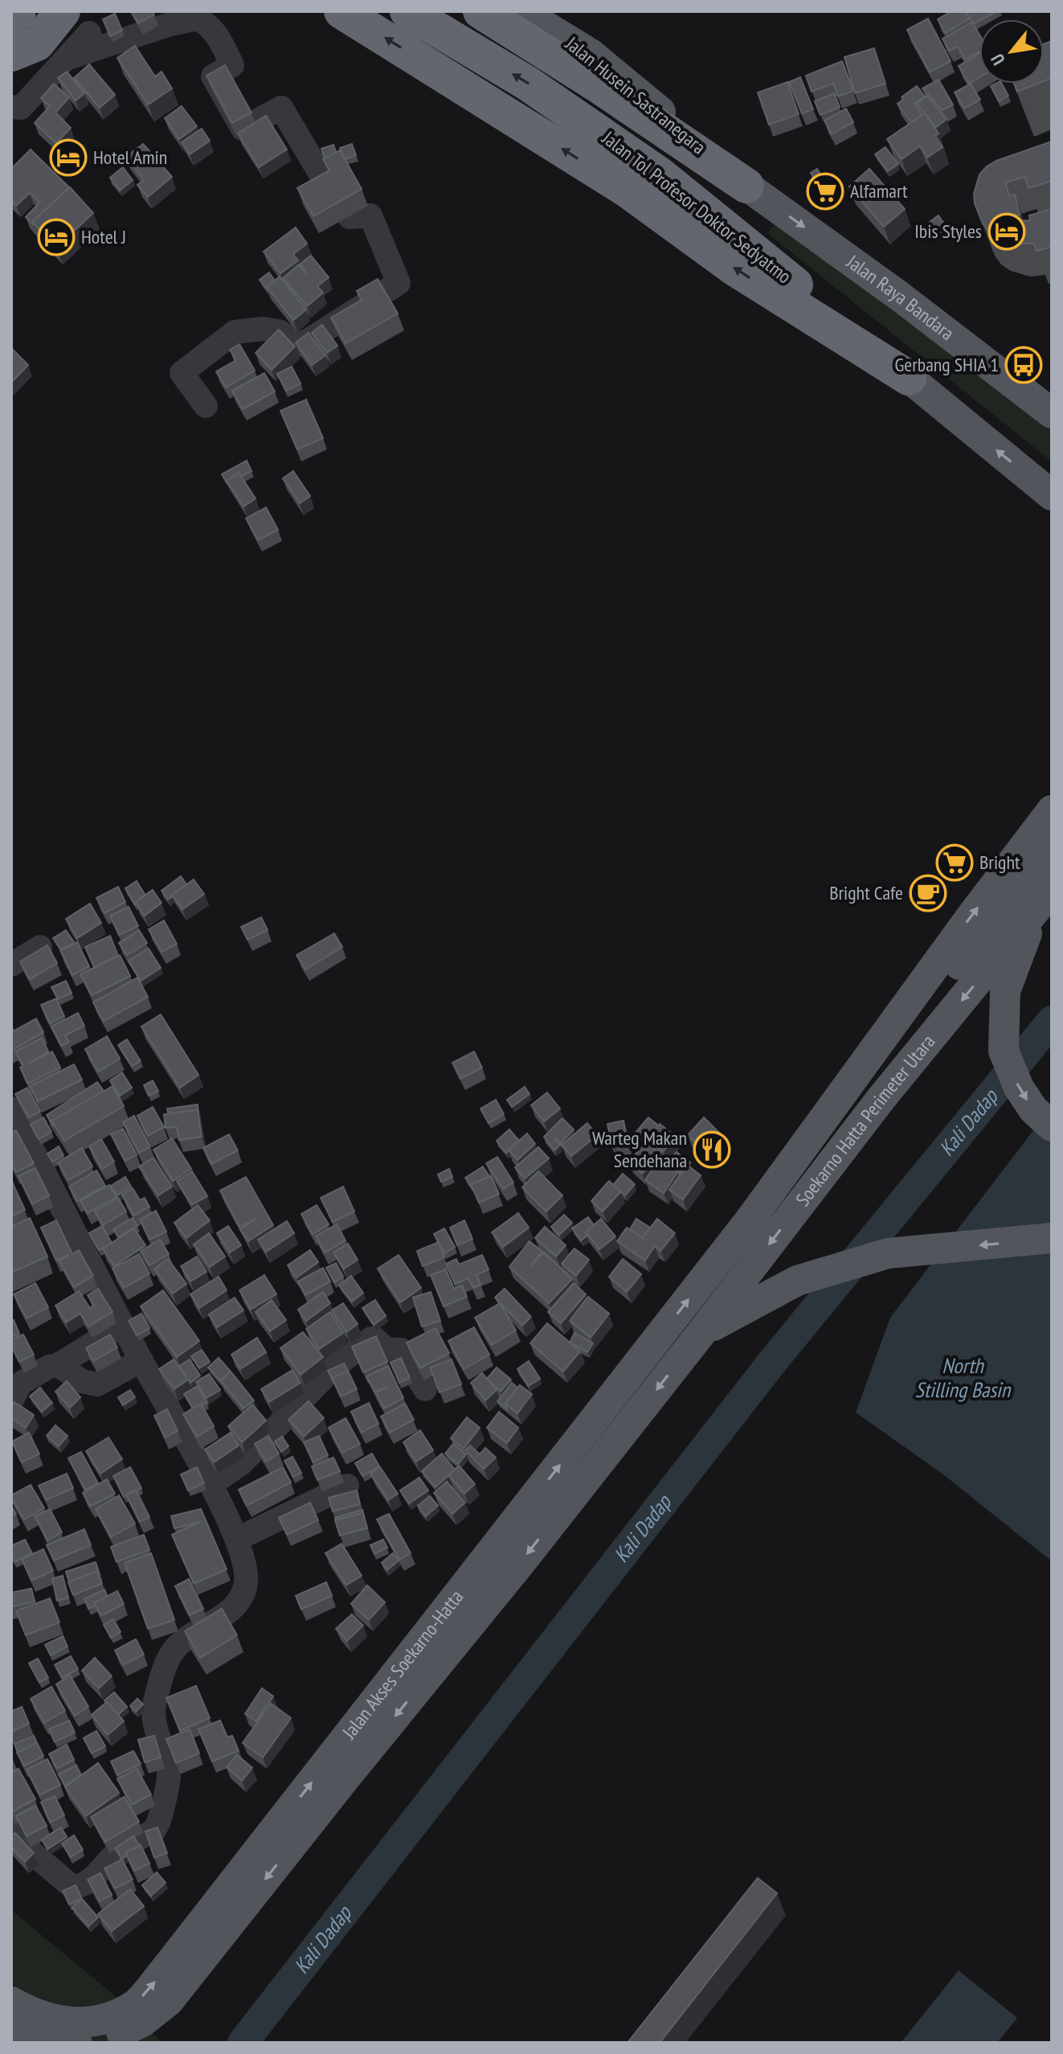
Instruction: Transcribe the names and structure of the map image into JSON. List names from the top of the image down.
{
  "streets": {
    "highway": ["Jalan Tol Profesor Doktor Sedyatmo"],
    "main road": [
      "Jalan Husein Sastranegara",
      "Jalan Raya Bandara",
      "Soekarno Hatta Perimeter Utara",
      "Jalan Akses Soekarno-Hatta"
    ]
  },
  "crossings": [
    ["Jalan Husein Sastranegara", "Jalan Tol Profesor Doktor Sedyatmo"],
    ["Jalan Husein Sastranegara", "Jalan Raya Bandara"],
    ["Jalan Tol Profesor Doktor Sedyatmo", "Jalan Raya Bandara"],
    ["Soekarno Hatta Perimeter Utara", "Jalan Akses Soekarno-Hatta"]
  ],
  "water": ["Kali Dadap", "North Stilling Basin"],
  "places": {
    "hotel": ["Hotel Amin", "Ibis Styles", "Hotel J"],
    "supermarket": ["Alfamart", "Bright"],
    "bus stop": ["Gerbang SHIA 1"],
    "cafe": ["Bright Cafe"],
    "restaurant": ["Warteg Makan Sendehana"]
  },
  "north": "bottom left"
}
